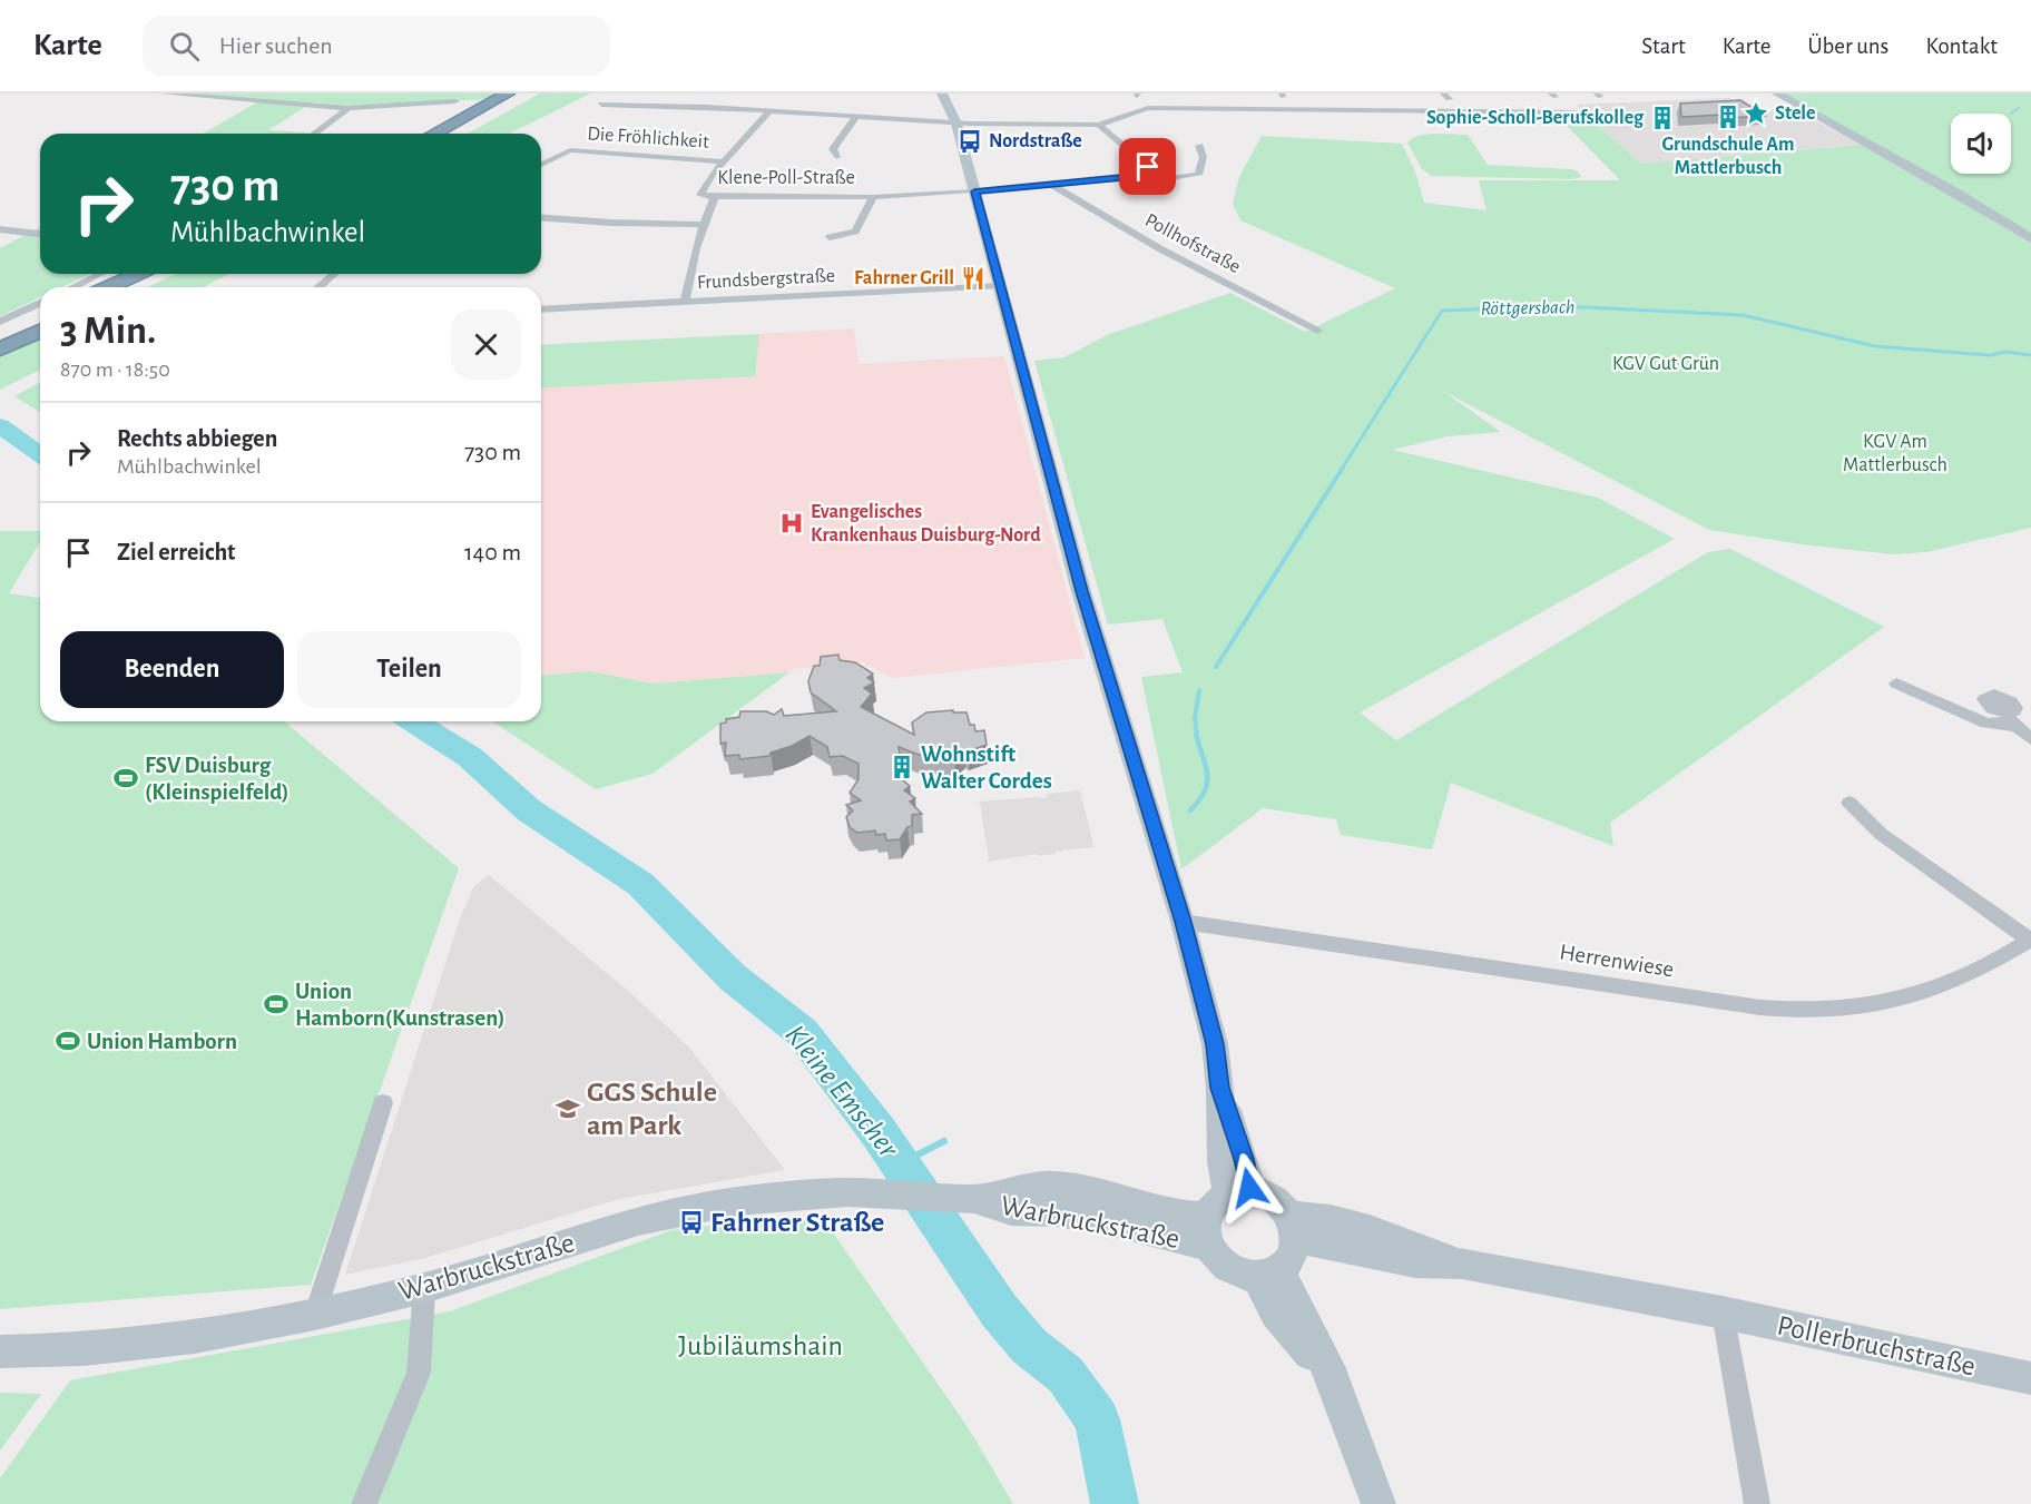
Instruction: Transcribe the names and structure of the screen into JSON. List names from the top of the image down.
{
  "streets": {
    "street": [
      "Die Fröhlichkeit",
      "Klene-Poll-Straße",
      "Pollhofstraße",
      "Frundsbergstraße",
      "Herrenwiese",
      "Warbruckstraße",
      "Pollerbruchstraße"
    ]
  },
  "crossings": [
    ["Die Fröhlichkeit", "Klene-Poll-Straße"],
    ["Klene-Poll-Straße", "Pollhofstraße"],
    ["Warbruckstraße", "Pollerbruchstraße"]
  ],
  "water": ["Röttgersbach", "Kleine Emscher"],
  "parks": ["KGV Gut Grün", "KGV Am Mattlerbusch", "Jubiläumshain"],
  "places": {
    "place": ["Stele"],
    "building": ["Grundschule Am Mattlerbusch", "Sophie-Scholl-Berufskolleg", "Wohnstift Walter Cordes"],
    "bus stop": ["Nordstraße", "Fahrner Straße"],
    "restaurant": ["Fahrner Grill"],
    "hospital": ["Evangelisches Krankenhaus Duisburg-Nord"],
    "sports": ["FSV Duisburg (Kleinspielfeld)", "Union Hamborn(Kunstrasen)", "Union Hamborn"],
    "school or university": ["GGS Schule am Park"]
  },
  "page": {
    "header": "Karte",
    "search": "Hier suchen",
    "nav": [
      "Start",
      "Karte",
      "Über uns",
      "Kontakt"
    ],
    "turn": ["730 m", "Mühlbachwinkel"],
    "heading": ["3 Min.", "870 m · 18:50"],
    "list": [
      {
        "name": "Rechts abbiegen",
        "note": "Mühlbachwinkel",
        "value": "730 m"
      },
      {
        "name": "Ziel erreicht",
        "value": "140 m"
      }
    ],
    "buttons": ["Beenden", "Teilen"]
  }
}
